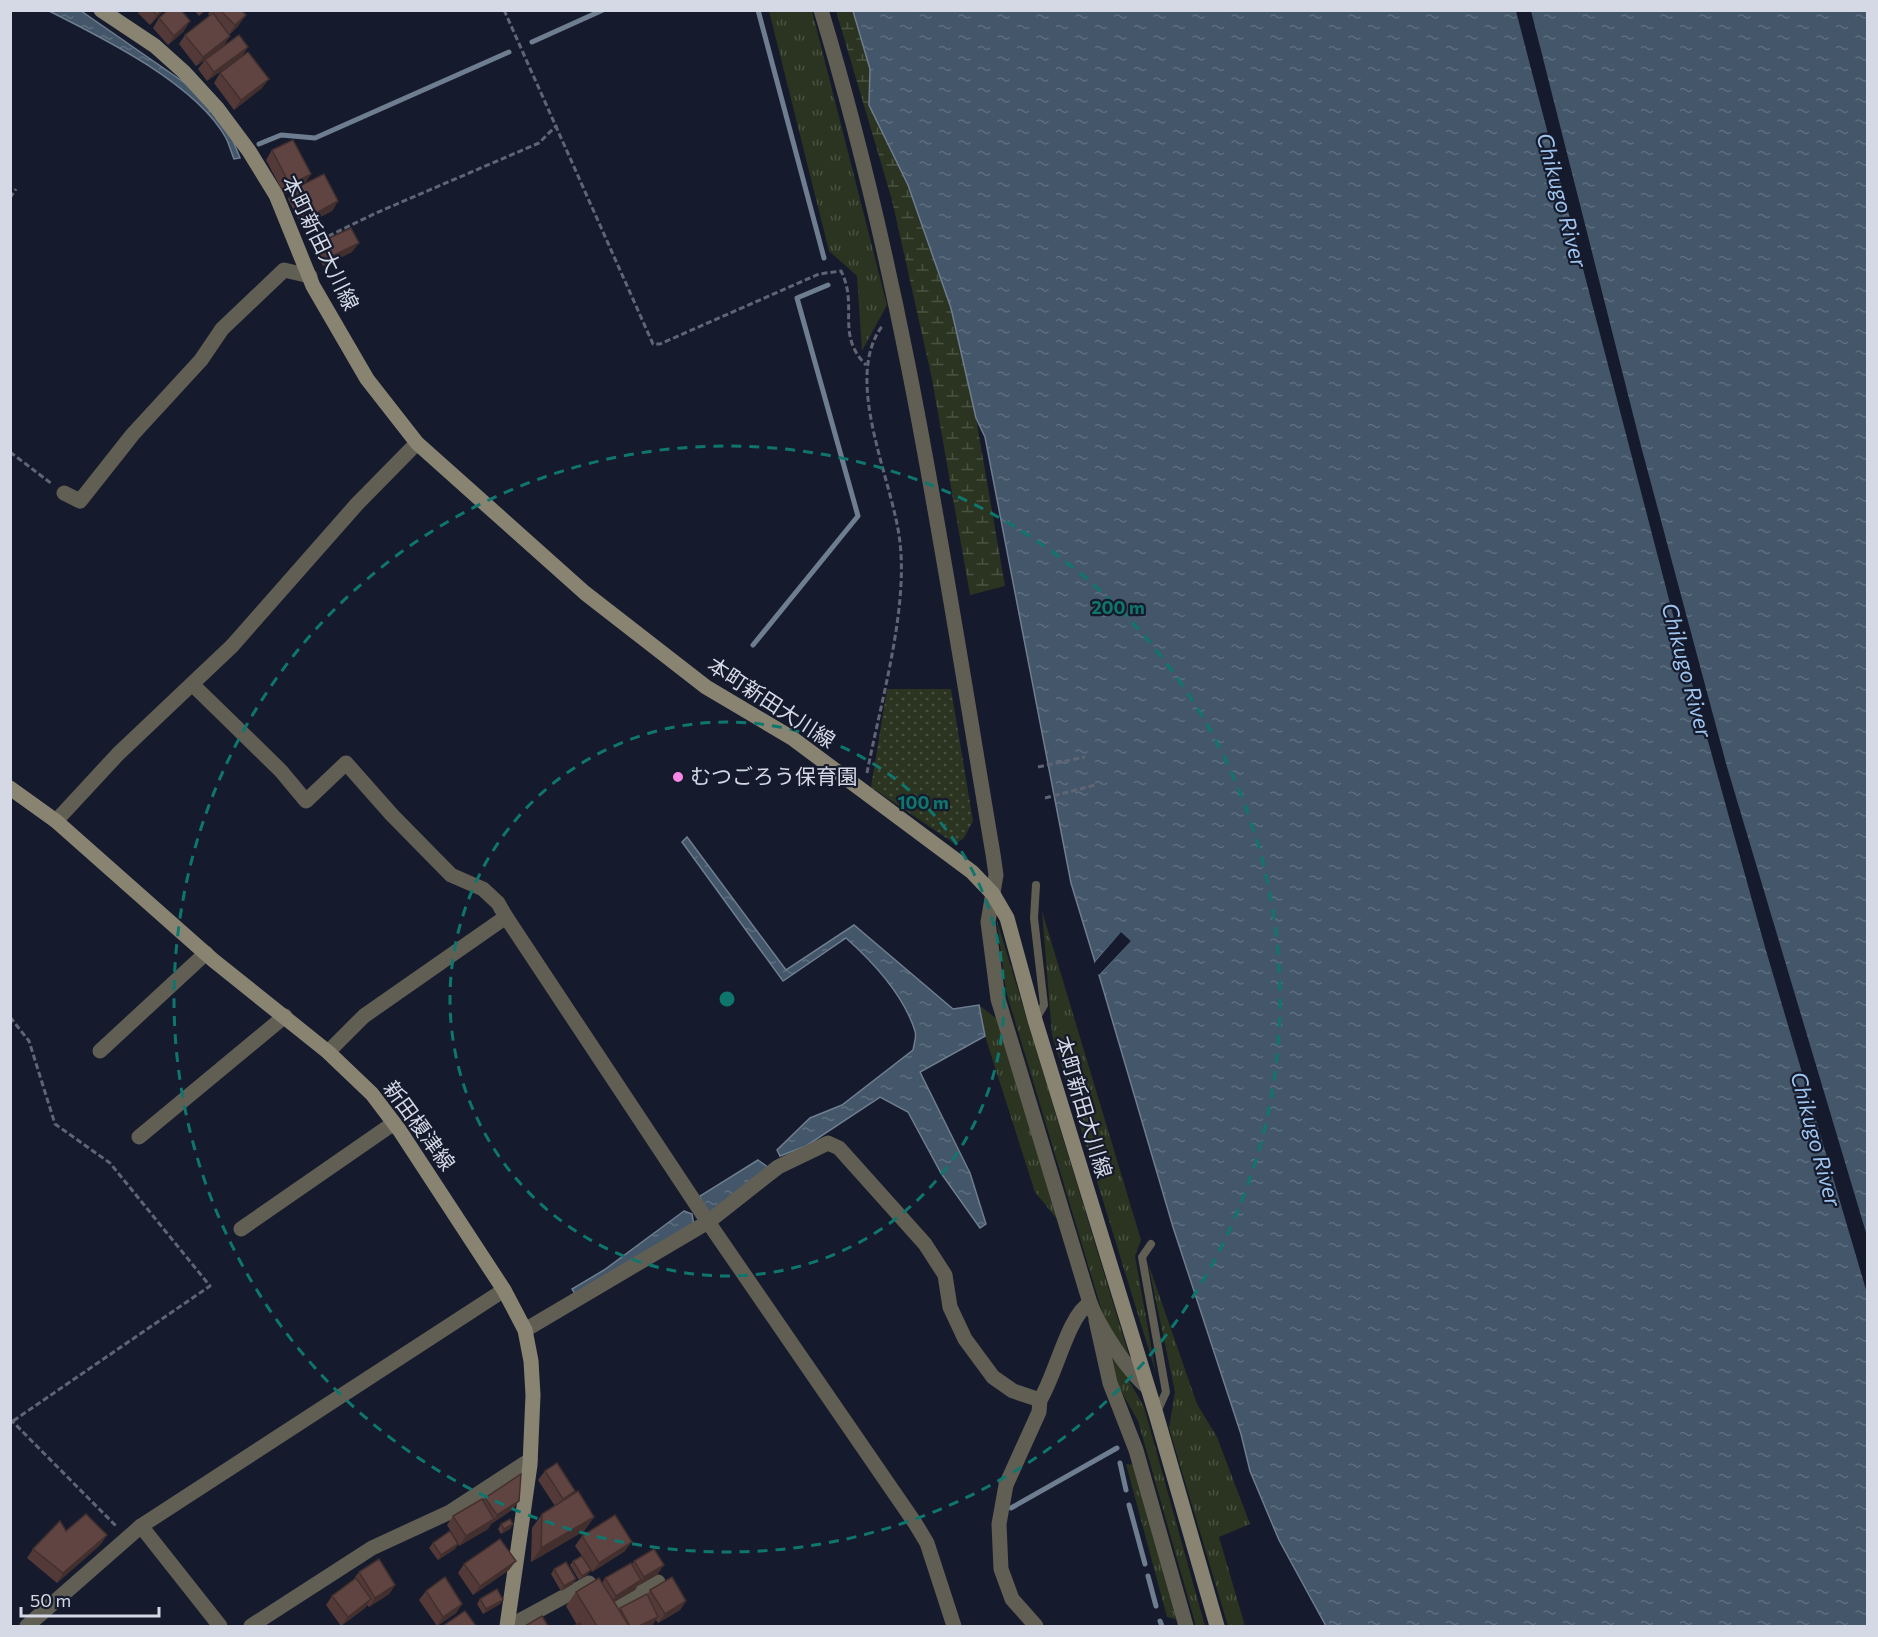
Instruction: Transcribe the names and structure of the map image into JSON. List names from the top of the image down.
{
  "streets": {
    "main road": ["本町新田大川線", "新田榎津線"]
  },
  "water": ["Chikugo River"],
  "places": ["むつごろう保育園"],
  "scale_bar": "50 m",
  "rings": ["200 m", "100 m"]
}
